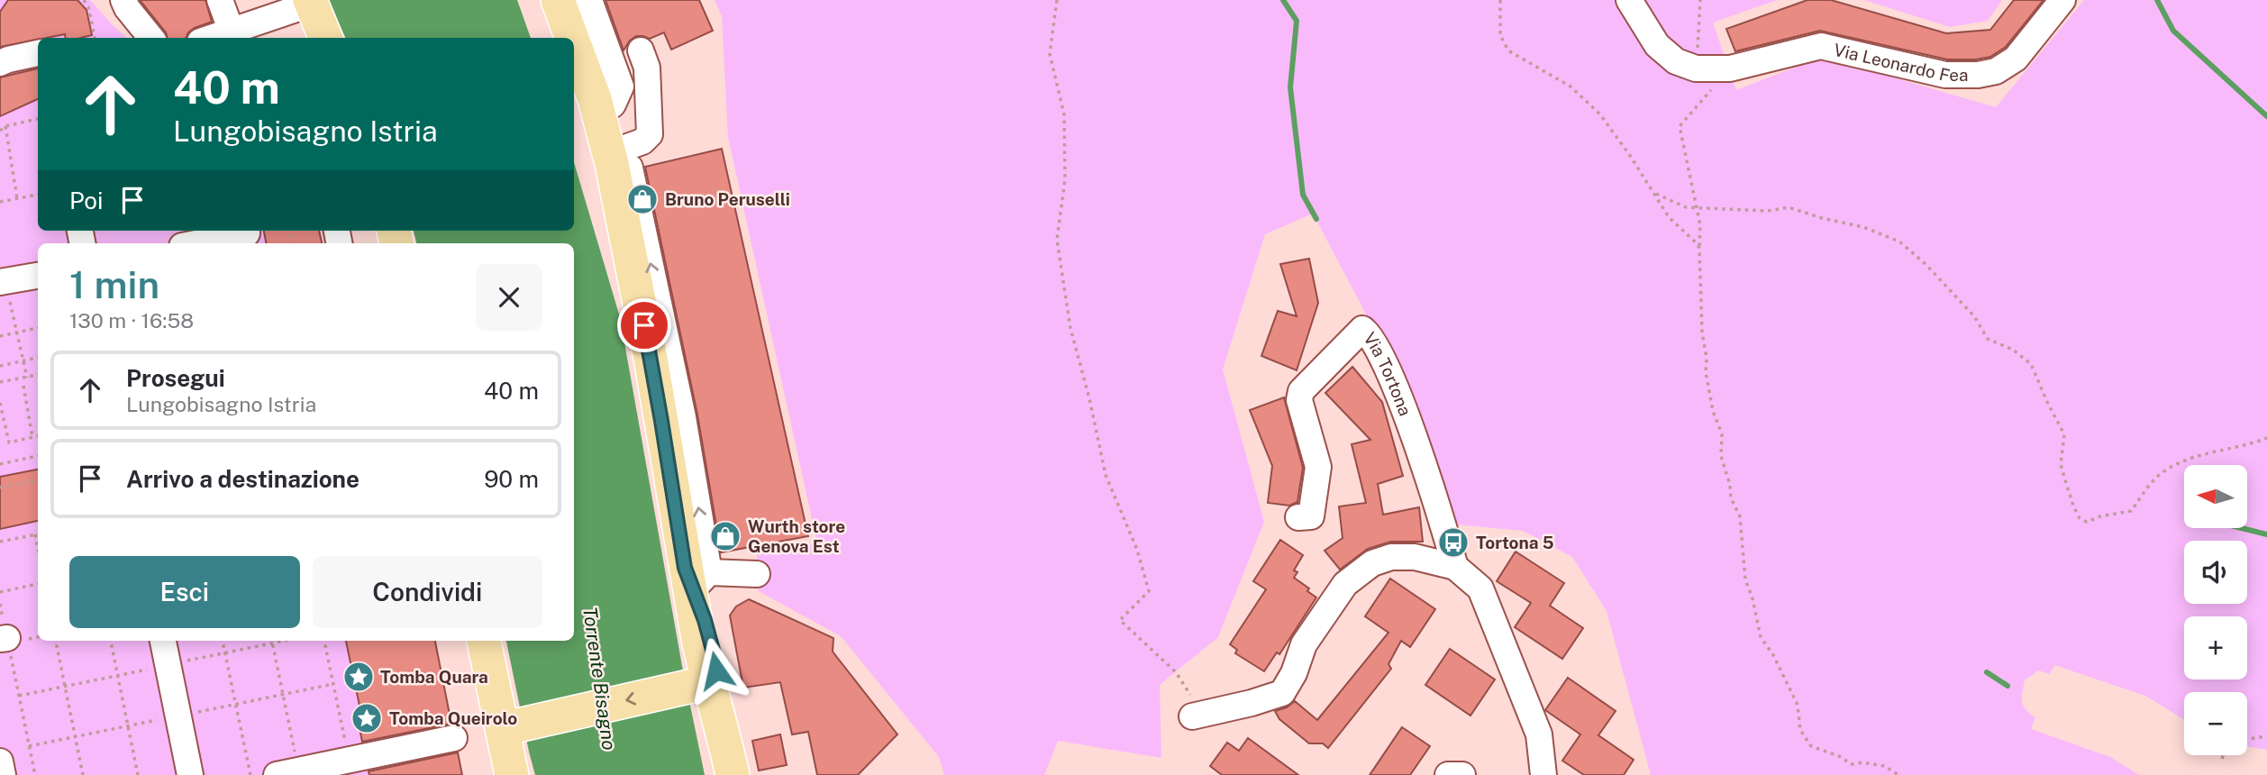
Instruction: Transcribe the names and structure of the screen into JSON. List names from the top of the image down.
{
  "streets": {
    "street": ["Via Leonardo Fea", "Via Tortona"]
  },
  "water": ["Torrente Bisagno"],
  "places": {
    "shop": ["Bruno Peruselli", "Wurth store Genova Est"],
    "bus stop": ["Tortona 5"],
    "place": ["Tomba Quara", "Tomba Queirolo"]
  },
  "north": "left",
  "page": {
    "turn": ["40 m", "Lungobisagno Istria"],
    "then": "Poi",
    "heading": ["1 min", "130 m · 16:58"],
    "list": [
      {
        "name": "Prosegui",
        "note": "Lungobisagno Istria",
        "value": "40 m"
      },
      {
        "name": "Arrivo a destinazione",
        "value": "90 m"
      }
    ],
    "map_buttons": ["+", "−"],
    "buttons": ["Esci", "Condividi"]
  }
}
